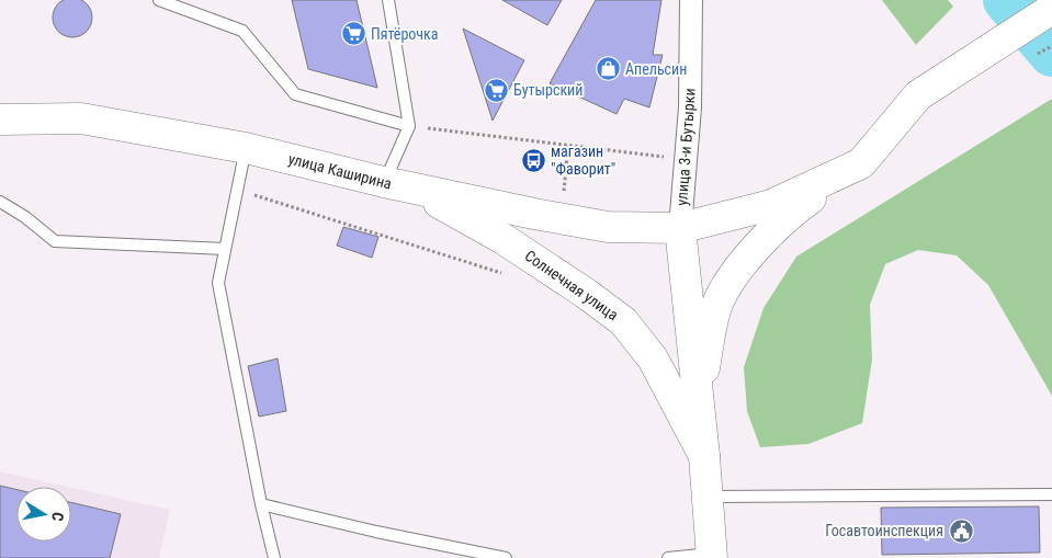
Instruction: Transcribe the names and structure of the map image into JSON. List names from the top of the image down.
{
  "streets": {
    "main road": ["улица Каширина", "Солнечная улица"],
    "street": ["улица 3-и Бутырки"]
  },
  "crossings": [
    ["улица 3-и Бутырки", "улица Каширина"],
    ["улица 3-и Бутырки", "Солнечная улица"],
    ["улица Каширина", "Солнечная улица"]
  ],
  "places": {
    "supermarket": ["Пятёрочка", "Бутырский"],
    "shop": ["Апельсин"],
    "bus stop": ["магазин \"Фаворит\""],
    "public building": ["Госавтоинспекция"]
  },
  "north": "right"
}
